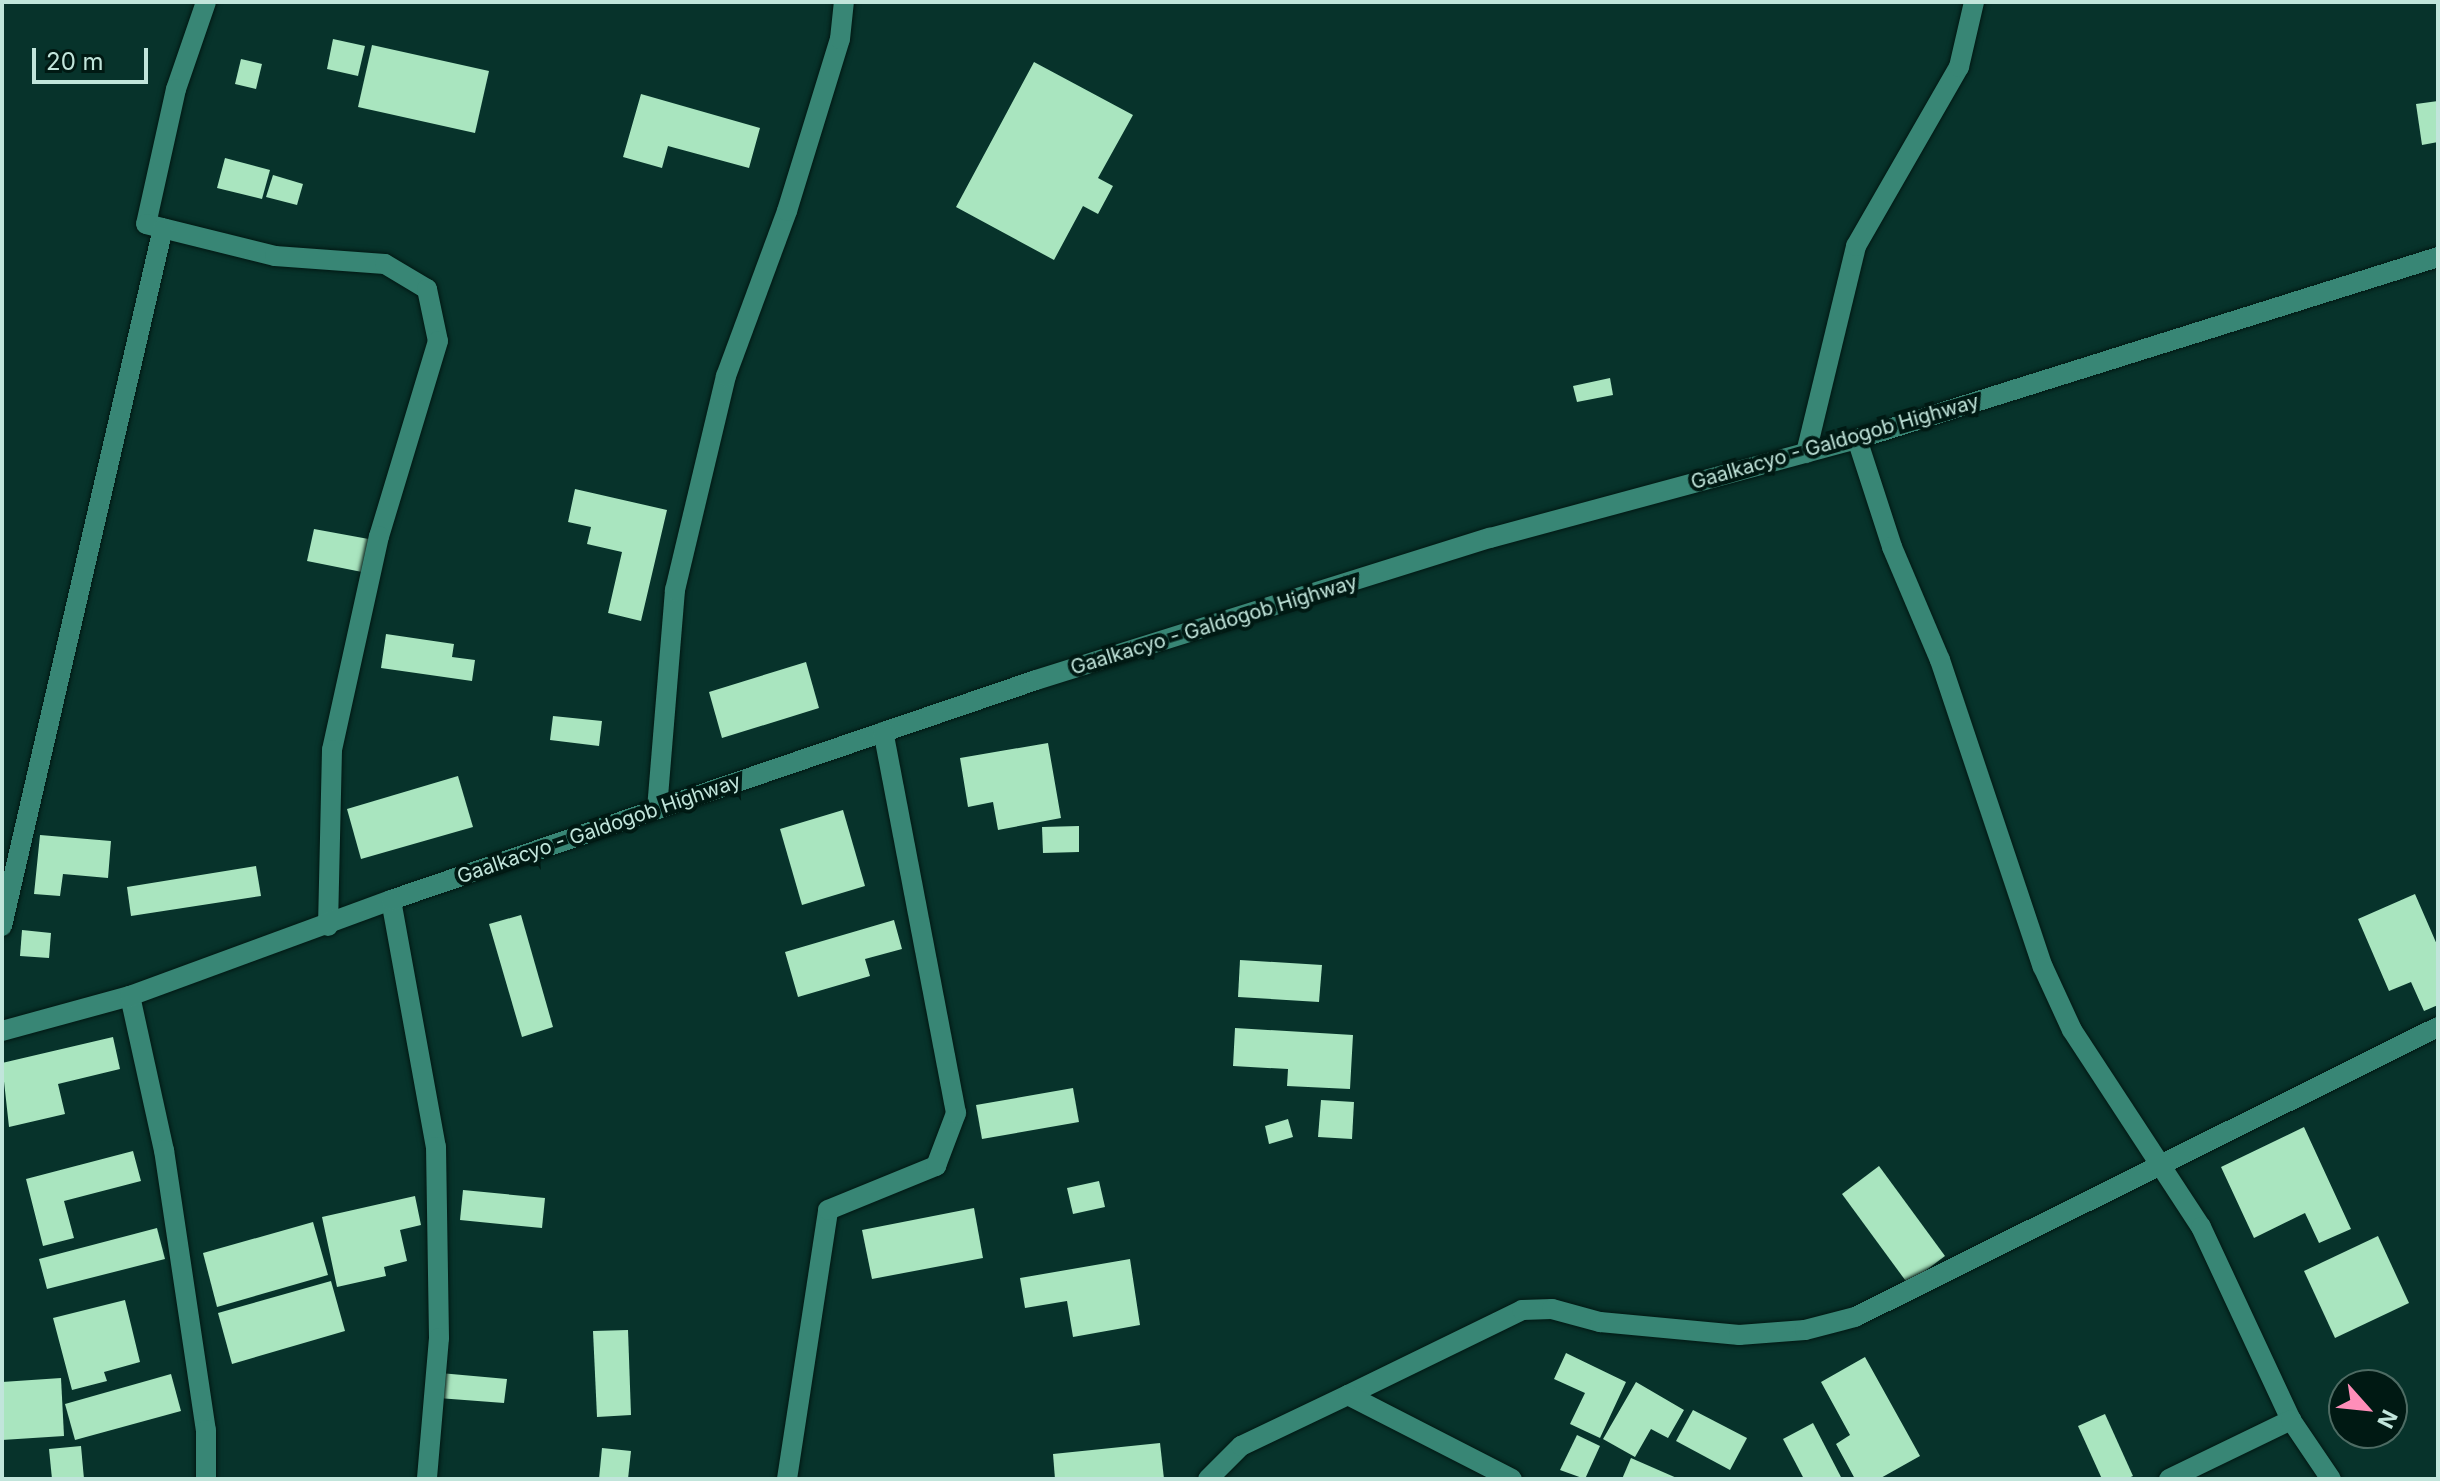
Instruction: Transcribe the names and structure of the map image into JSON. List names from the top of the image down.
{
  "streets": {
    "street": ["Gaalkacyo - Galdogob Highway"]
  },
  "scale_bar": "20 m",
  "north": "bottom right"
}
